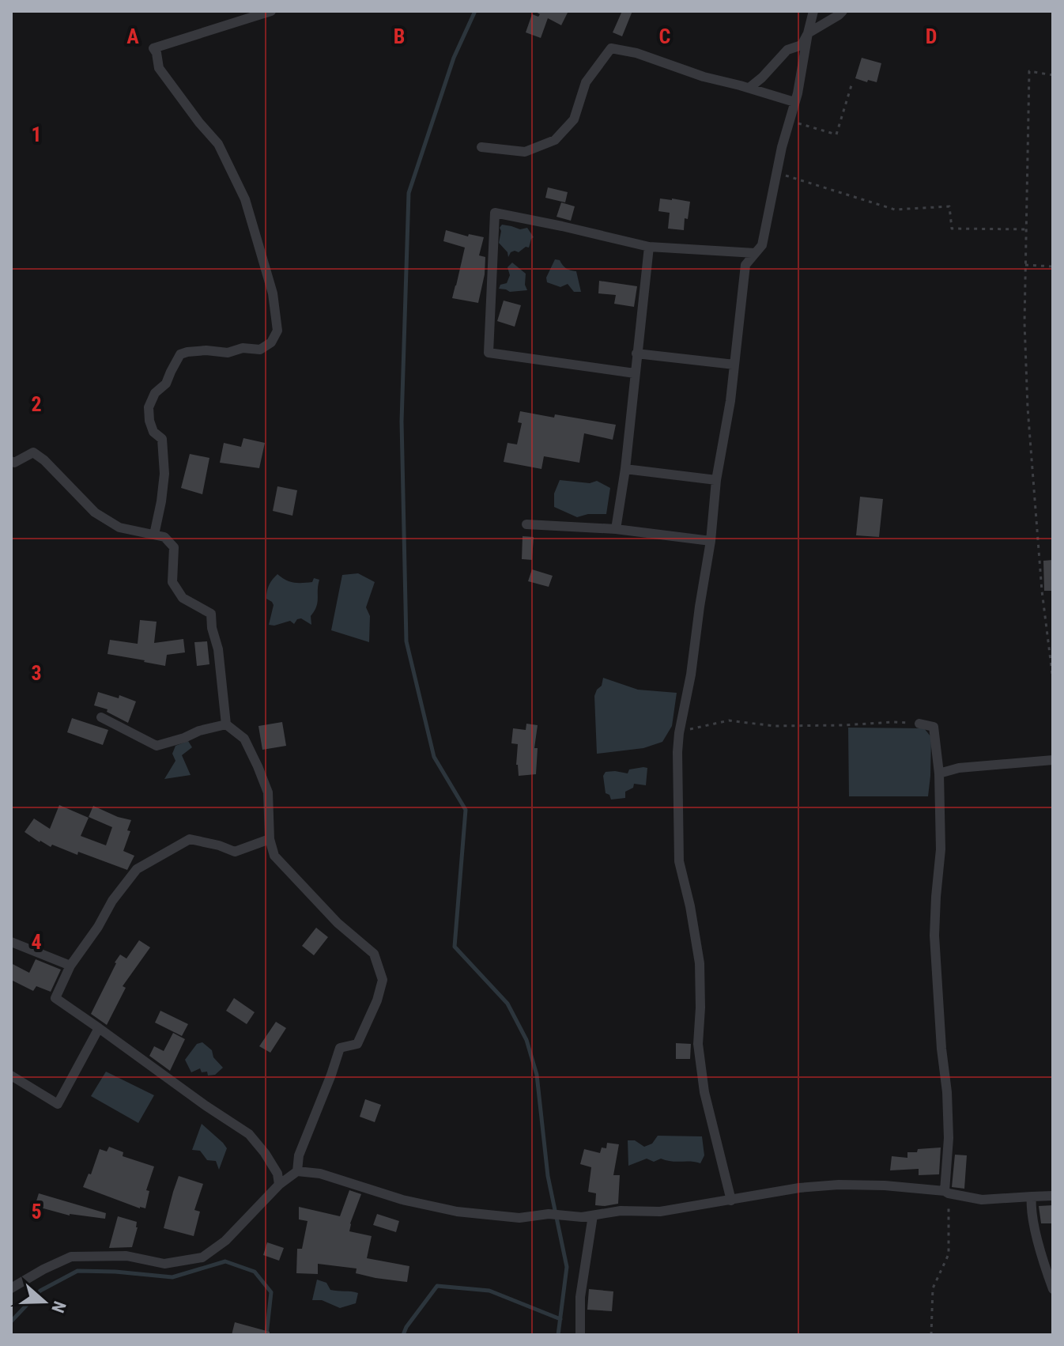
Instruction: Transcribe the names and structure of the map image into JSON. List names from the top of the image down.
{
  "north": "right",
  "grid": {
    "columns": [
      "A",
      "B",
      "C",
      "D"
    ],
    "rows": [
      "1",
      "2",
      "3",
      "4",
      "5"
    ]
  }
}
